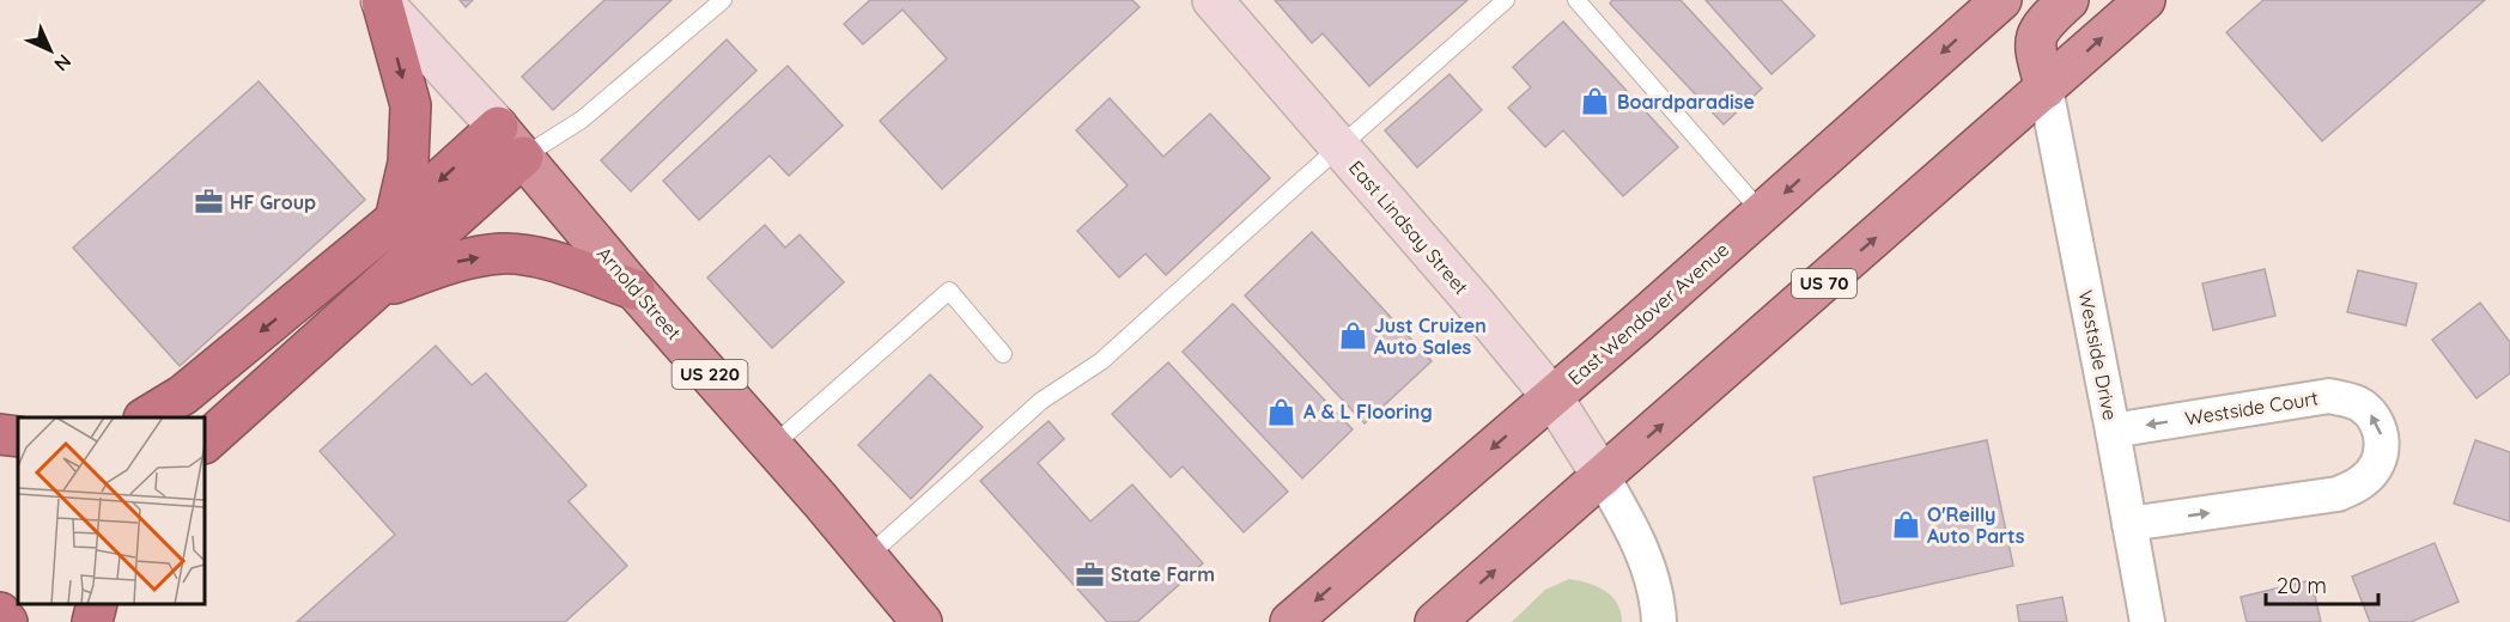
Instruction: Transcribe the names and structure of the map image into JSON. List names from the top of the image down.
{
  "streets": {
    "highway": [
      "US 70",
      "Arnold Street",
      "East Wendover Avenue",
      "US 220"
    ],
    "main road": ["East Lindsay Street"],
    "street": ["Westside Drive", "Westside Court"]
  },
  "crossings": [
    ["East Lindsay Street", "US 70"],
    ["East Lindsay Street", "East Wendover Avenue"],
    ["US 70", "Westside Drive"],
    ["Westside Drive", "Westside Court"]
  ],
  "places": {
    "shop": [
      "Boardparadise",
      "Just Cruizen Auto Sales",
      "A & L Flooring",
      "O'Reilly Auto Parts"
    ],
    "office": ["HF Group", "State Farm"]
  },
  "scale_bar": "20 m",
  "north": "bottom right"
}
